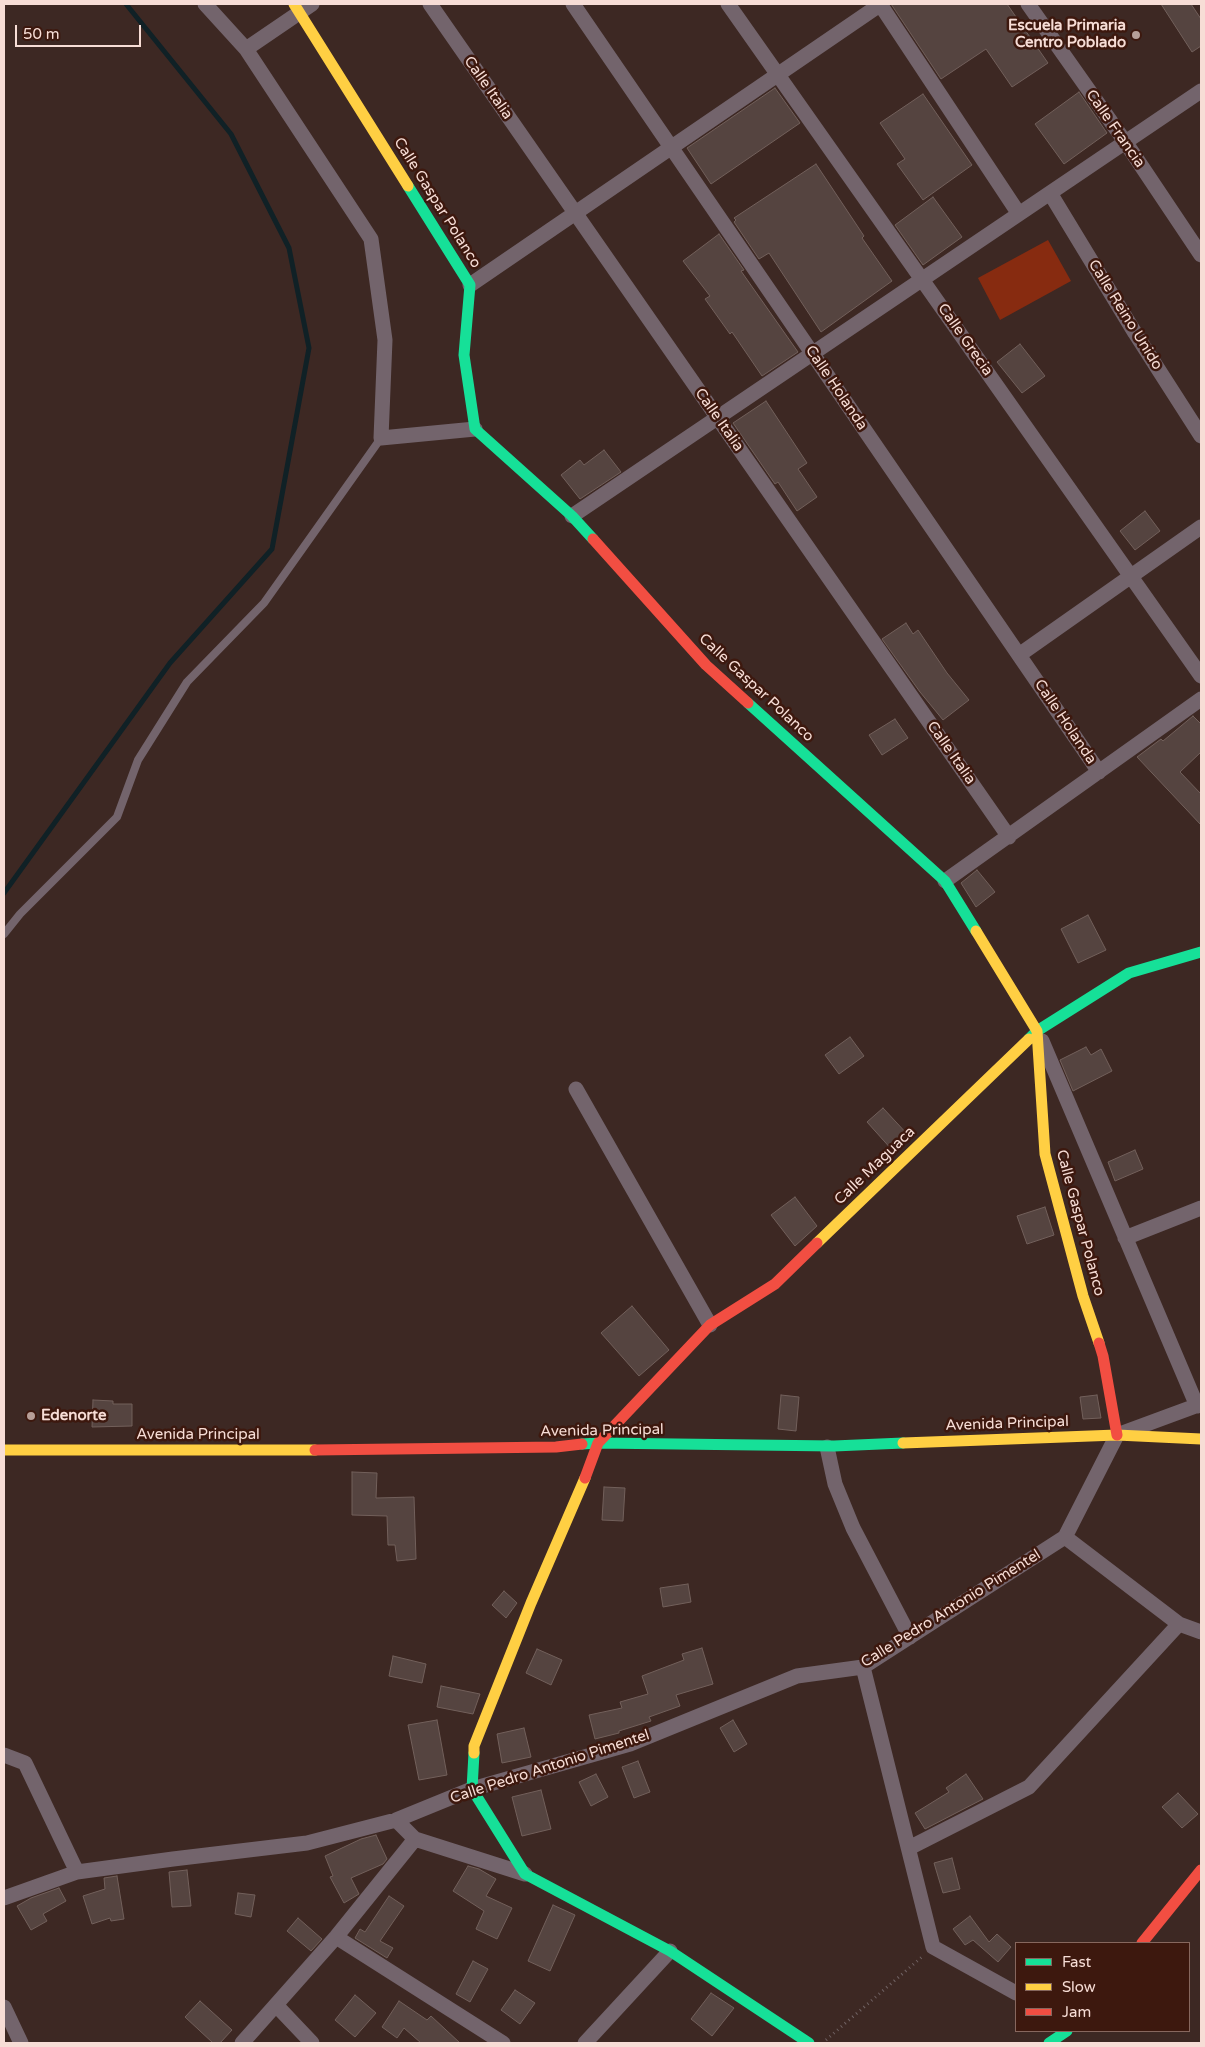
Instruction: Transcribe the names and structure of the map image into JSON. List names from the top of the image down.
{
  "streets": {
    "street": [
      "Calle Italia",
      "Calle Francia",
      "Calle Gaspar Polanco",
      "Calle Reino Unido",
      "Calle Grecia",
      "Calle Holanda",
      "Calle Maguaca",
      "Avenida Principal",
      "Calle Pedro Antonio Pimentel"
    ]
  },
  "crossings": [
    ["Calle Gaspar Polanco", "Calle Maguaca"],
    ["Calle Gaspar Polanco", "Avenida Principal"],
    ["Calle Maguaca", "Avenida Principal"]
  ],
  "places": ["Escuela Primaria Centro Poblado", "Edenorte"],
  "legend": ["Fast", "Slow", "Jam"],
  "scale_bar": "50 m"
}
